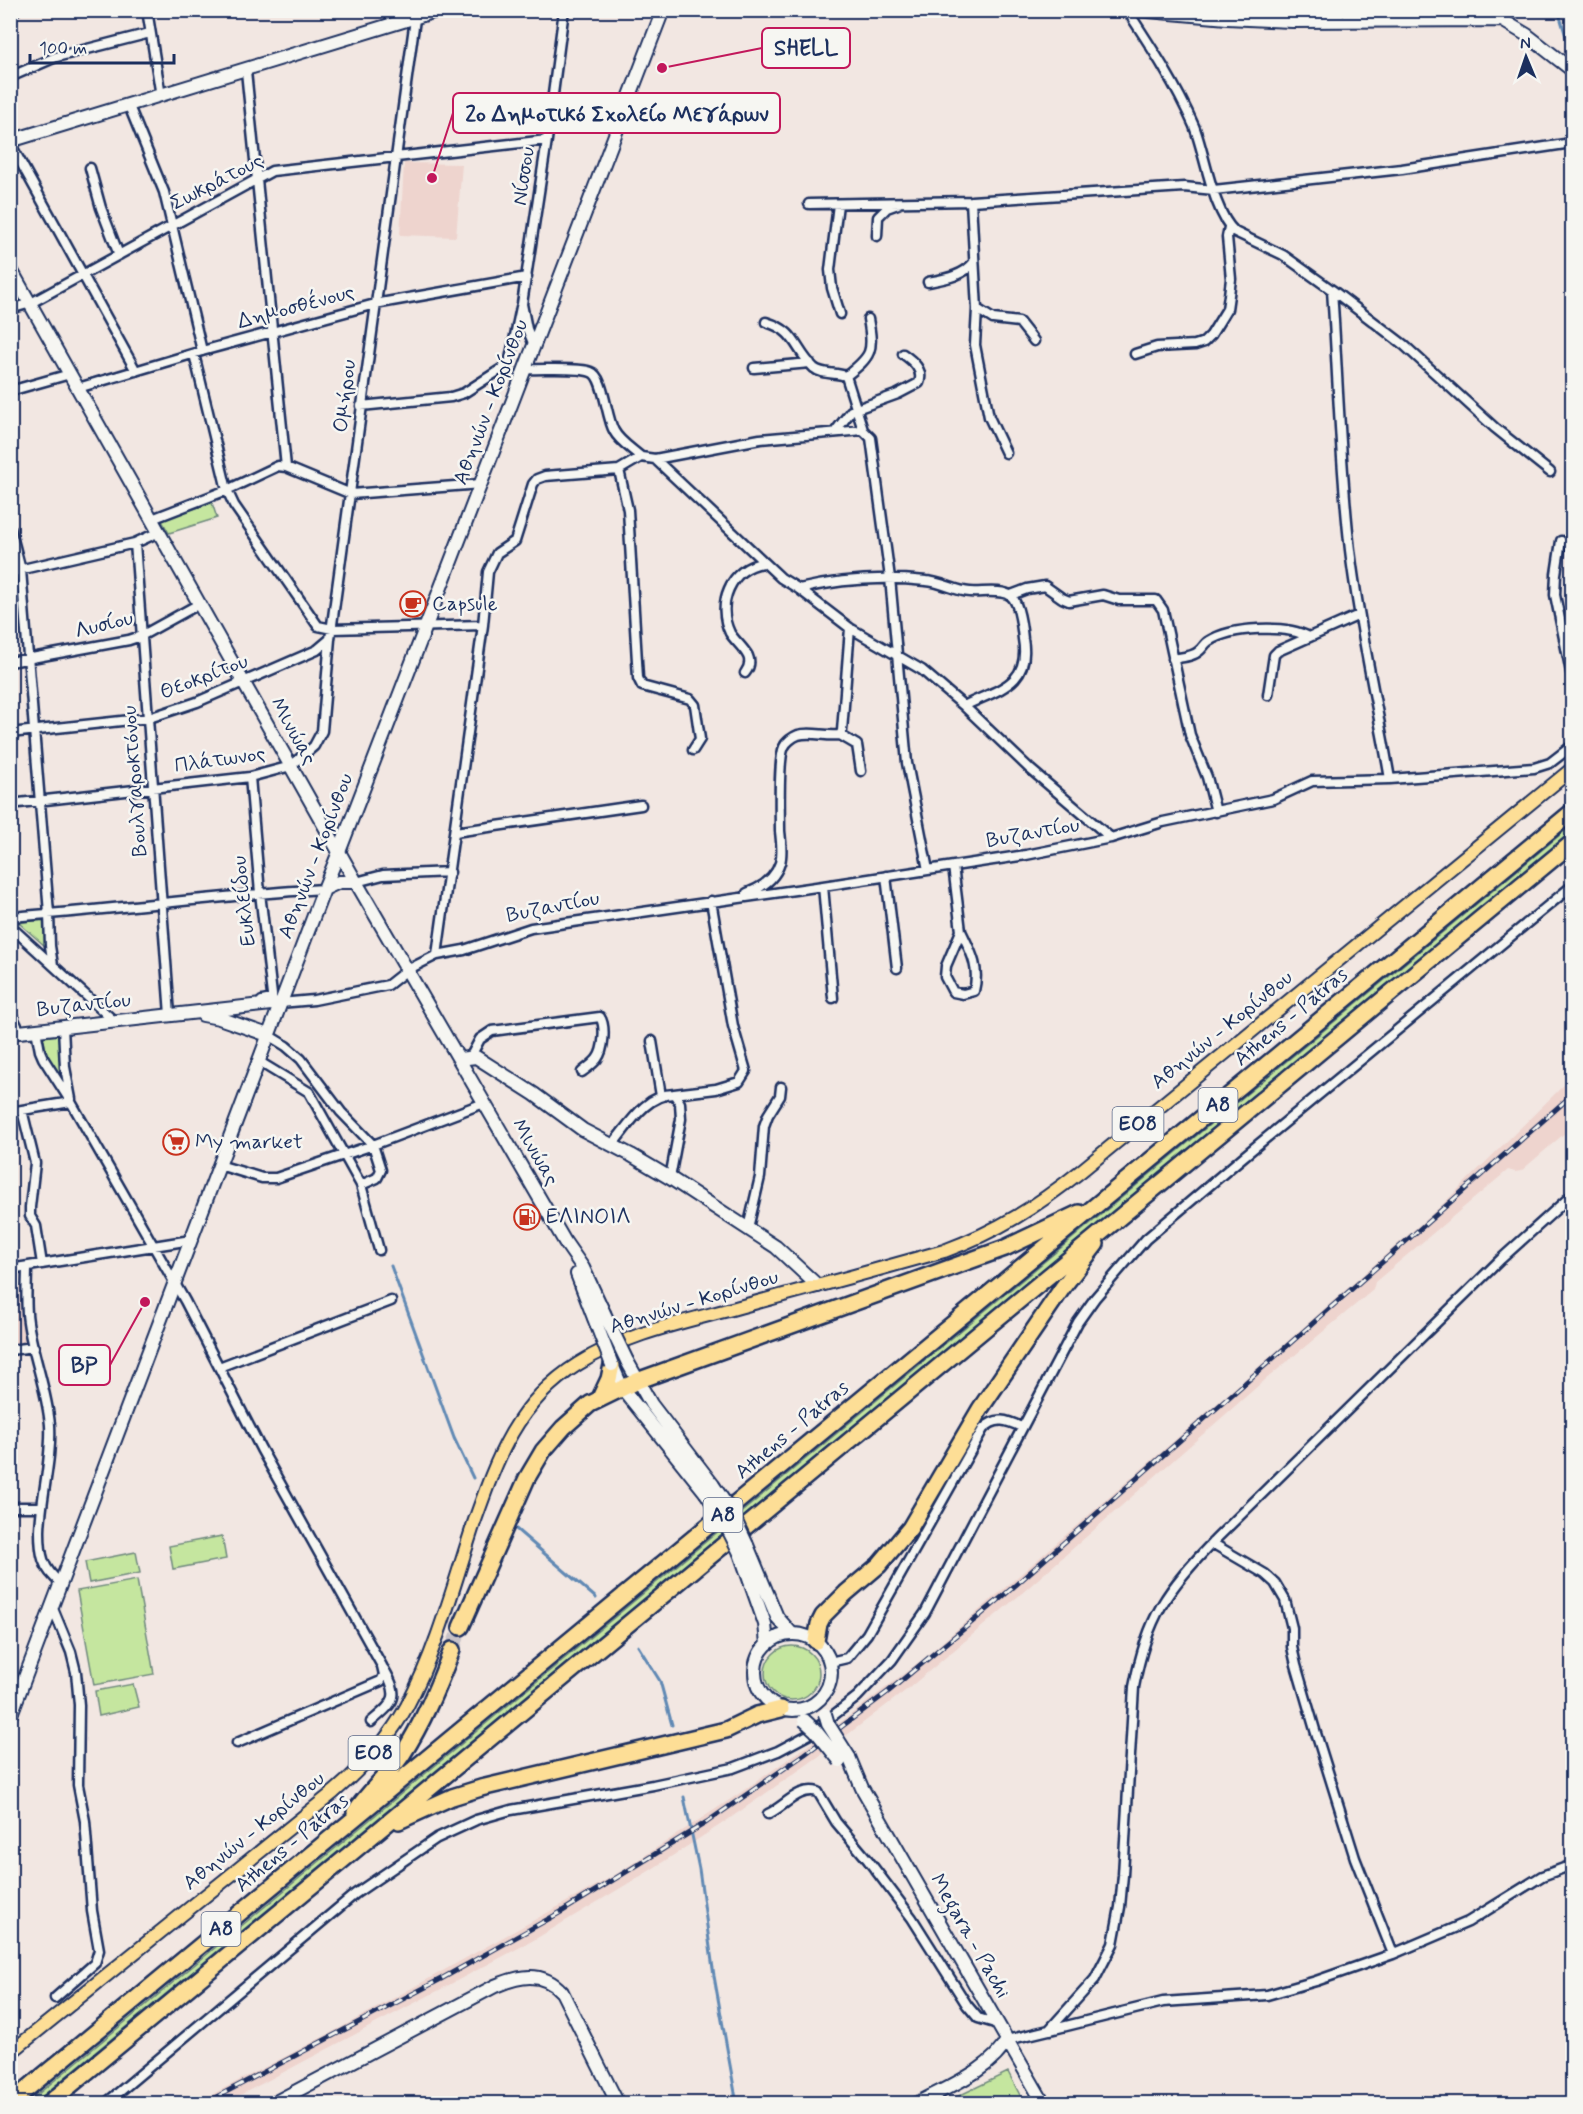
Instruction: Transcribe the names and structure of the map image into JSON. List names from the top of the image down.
{
  "streets": {
    "highway": ["Athens - Patras", "Α8"],
    "main road": [
      "Αθηνών - Κορίνθου",
      "Μινώας",
      "Βυζαντίου",
      "ΕΟ8",
      "Megara - Pachi"
    ],
    "street": [
      "Νίσσου",
      "Σωκράτους",
      "Δημοσθένους",
      "Ομήρου",
      "Λυσίου",
      "Θεοκρίτου",
      "Πλάτωνος",
      "Βουλγαροκτόνου",
      "Ευκλείδου"
    ]
  },
  "crossings": [
    ["Νίσσου", "Σωκράτους"],
    ["Νίσσου", "Δημοσθένους"],
    ["Νίσσου", "Αθηνών - Κορίνθου"],
    ["Σωκράτους", "Ομήρου"],
    ["Σωκράτους", "Μινώας"],
    ["Δημοσθένους", "Ομήρου"],
    ["Δημοσθένους", "Μινώας"],
    ["Ομήρου", "Θεοκρίτου"],
    ["Ομήρου", "Μινώας"],
    ["Ομήρου", "Πλάτωνος"],
    ["Αθηνών - Κορίνθου", "Μινώας"],
    ["Αθηνών - Κορίνθου", "Βυζαντίου"],
    ["Λυσίου", "Μινώας"],
    ["Λυσίου", "Βουλγαροκτόνου"],
    ["Θεοκρίτου", "Μινώας"],
    ["Θεοκρίτου", "Βουλγαροκτόνου"],
    ["Μινώας", "Πλάτωνος"],
    ["Μινώας", "Βυζαντίου"],
    ["Πλάτωνος", "Βουλγαροκτόνου"],
    ["Πλάτωνος", "Ευκλείδου"],
    ["Βουλγαροκτόνου", "Βυζαντίου"],
    ["Βυζαντίου", "Ευκλείδου"]
  ],
  "places": {
    "other": ["SHELL", "2ο Δημοτικό Σχολείο Μεγάρων", "BP"],
    "cafe": ["Capsule"],
    "supermarket": ["My market"],
    "fuel station": ["ΕΛΙΝΟΙΛ"]
  },
  "scale_bar": "100 m",
  "north": "top"
}
